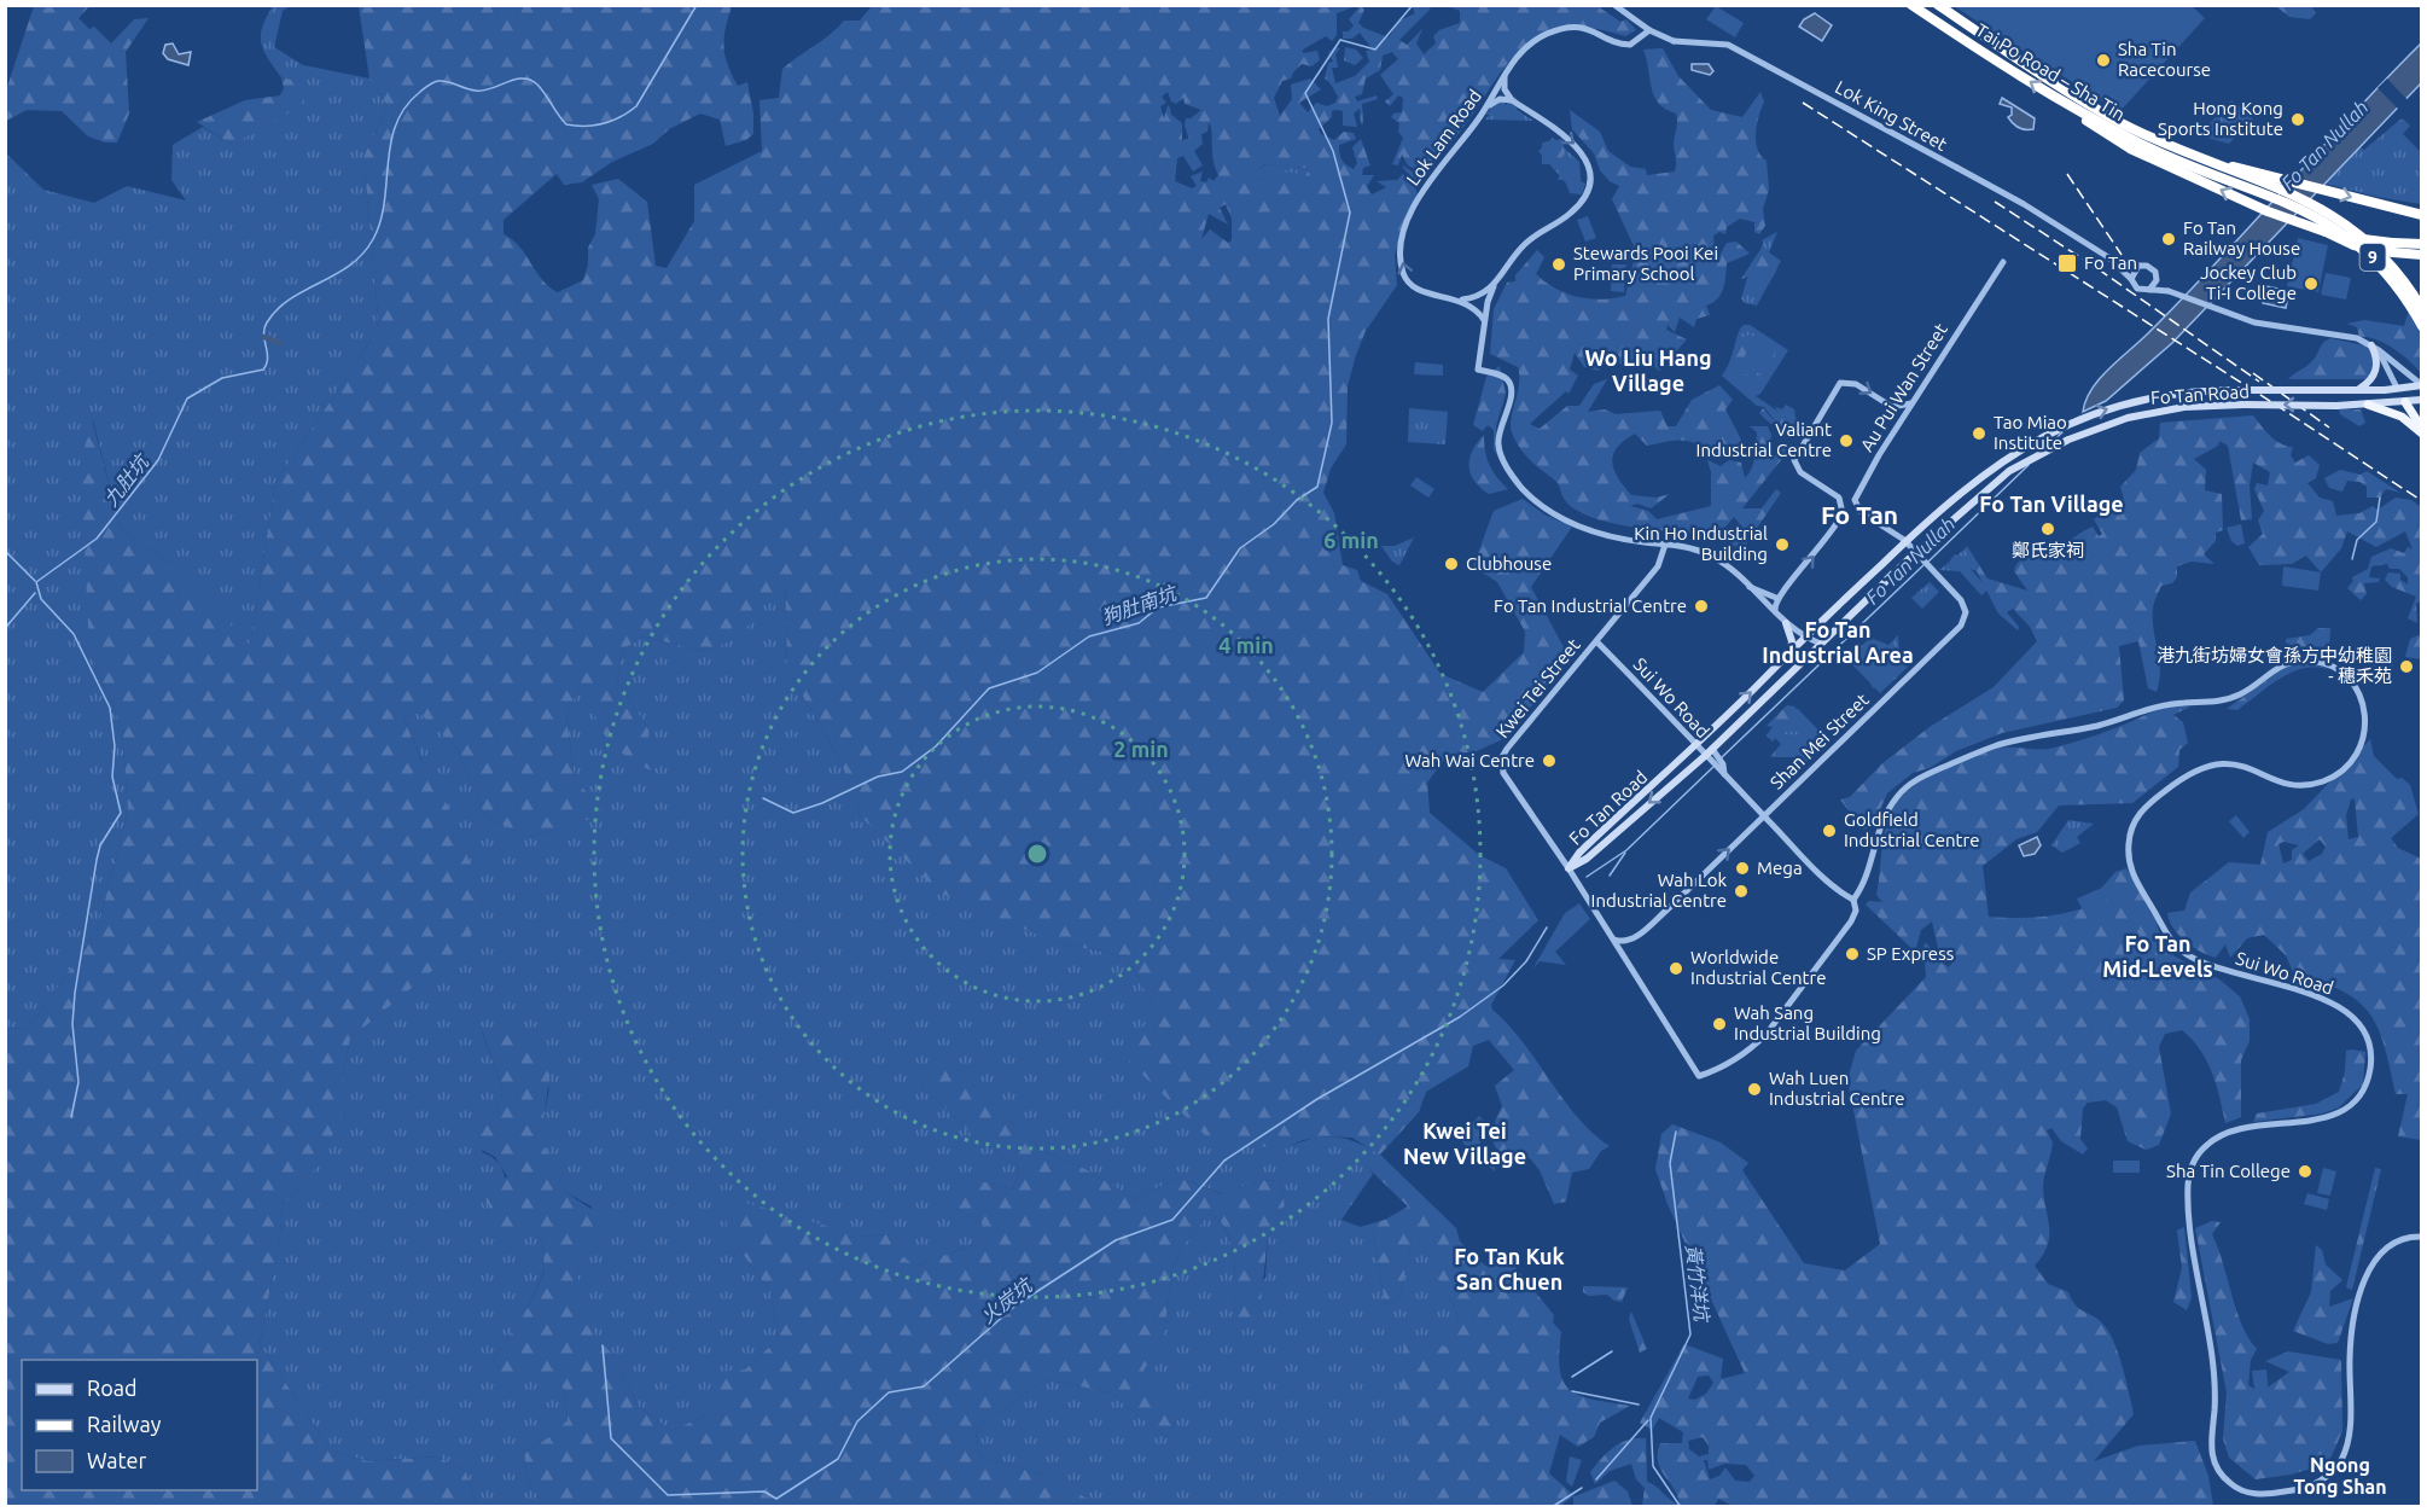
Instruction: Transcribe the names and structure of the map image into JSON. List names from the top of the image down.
{
  "streets": {
    "highway": ["Tai Po Road – Sha Tin", "9"],
    "main road": ["Fo Tan Road"],
    "street": [
      "Lok King Street",
      "Lok Lam Road",
      "Au Pui Wan Street",
      "Kwei Tei Street",
      "Sui Wo Road",
      "Shan Mei Street"
    ]
  },
  "crossings": [
    ["Lok King Street", "Lok Lam Road"],
    ["Fo Tan Road", "Kwei Tei Street"],
    ["Fo Tan Road", "Sui Wo Road"],
    ["Fo Tan Road", "Shan Mei Street"],
    ["Kwei Tei Street", "Sui Wo Road"],
    ["Kwei Tei Street", "Shan Mei Street"],
    ["Sui Wo Road", "Shan Mei Street"]
  ],
  "districts": [
    "Wo Liu Hang Village",
    "Fo Tan Village",
    "Fo Tan",
    "Fo Tan Industrial Area",
    "Fo Tan Mid-Levels",
    "Kwei Tei New Village",
    "Fo Tan Kuk San Chuen",
    "Ngong Tong Shan"
  ],
  "water": [
    "Fo Tan Nullah",
    "九肚坑",
    "狗肚南坑",
    "黃竹洋坑",
    "火炭坑"
  ],
  "places": {
    "other": [
      "Sha Tin Racecourse",
      "Hong Kong Sports Institute",
      "Fo Tan Railway House",
      "Stewards Pooi Kei Primary School",
      "Jockey Club Ti-I College",
      "Tao Miao Institute",
      "Valiant Industrial Centre",
      "鄭氏家祠",
      "Kin Ho Industrial Building",
      "Clubhouse",
      "Fo Tan Industrial Centre",
      "港九街坊婦女會孫方中幼稚園 - 穗禾苑",
      "Wah Wai Centre",
      "Goldfield Industrial Centre",
      "Mega",
      "Wah Lok Industrial Centre",
      "SP Express",
      "Worldwide Industrial Centre",
      "Wah Sang Industrial Building",
      "Wah Luen Industrial Centre",
      "Sha Tin College"
    ],
    "transit": ["Fo Tan"]
  },
  "legend": ["Road", "Railway", "Water"],
  "rings": ["6 min", "4 min", "2 min"]
}
